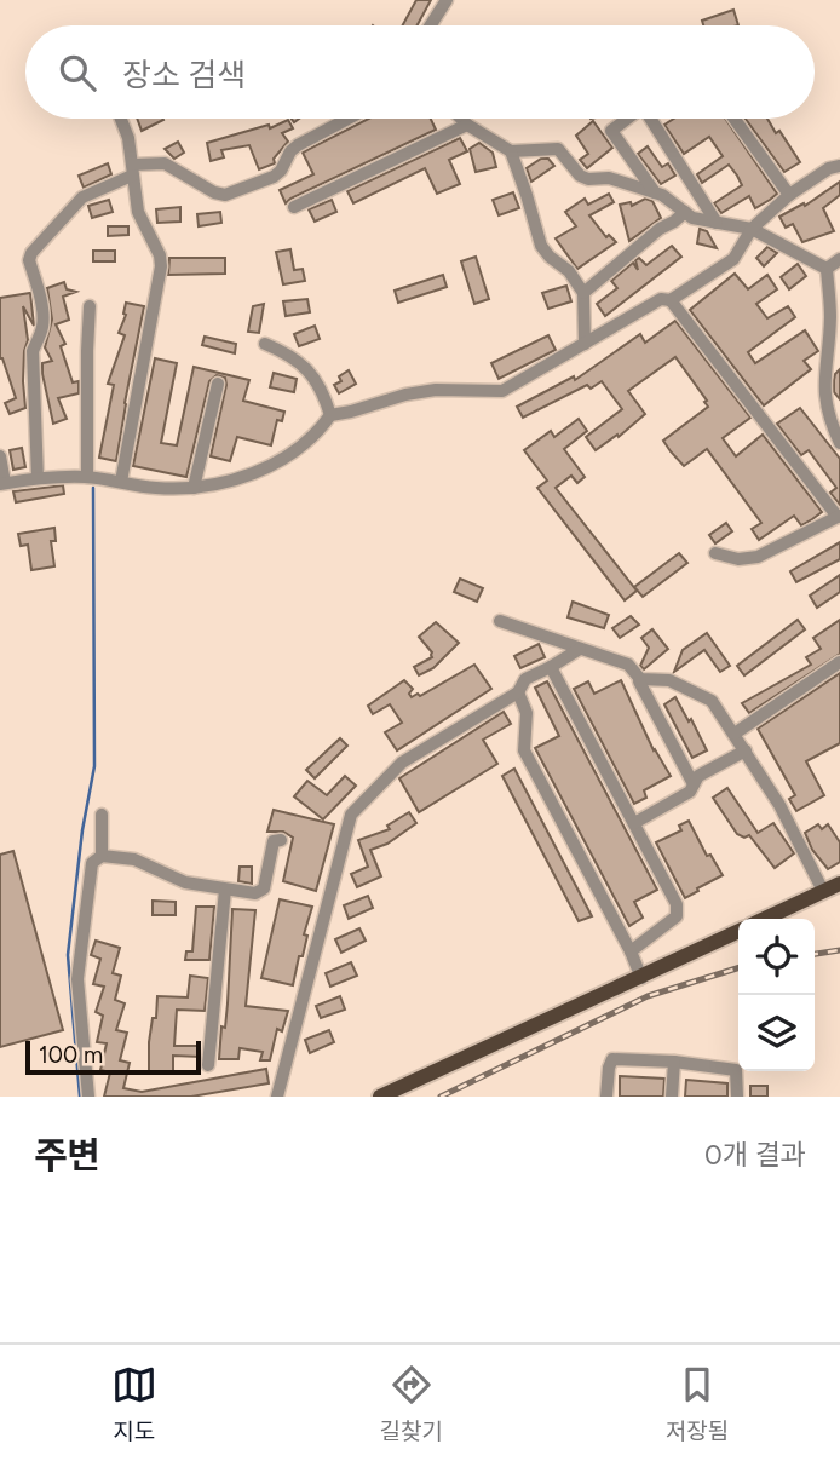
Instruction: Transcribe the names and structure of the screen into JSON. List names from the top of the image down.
{
  "scale_bar": "100 m",
  "page": {
    "search": "장소 검색",
    "scale": "100 m",
    "heading": ["주변", "0개 결과"],
    "nav": ["지도", "길찾기", "저장됨"]
  }
}
